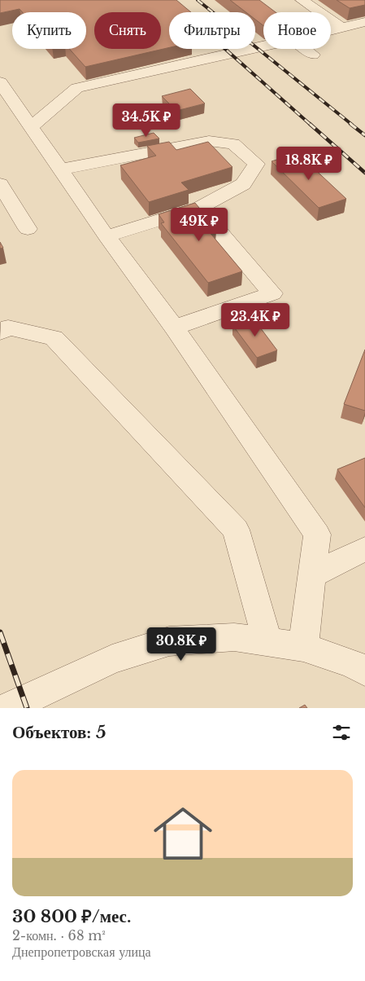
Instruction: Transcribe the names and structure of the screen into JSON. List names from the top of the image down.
{
  "page": {
    "chip": [
      "Купить",
      "Снять",
      "Фильтры",
      "Новое"
    ],
    "price": [
      "34.5K ₽",
      "18.8K ₽",
      "49K ₽",
      "23.4K ₽",
      "30.8K ₽"
    ],
    "heading": "Объектов: 5",
    "list": [
      {
        "name": "30 800 ₽/мес.",
        "note": "2-комн. · 68 m² · Днепропетровская улица"
      }
    ]
  }
}
